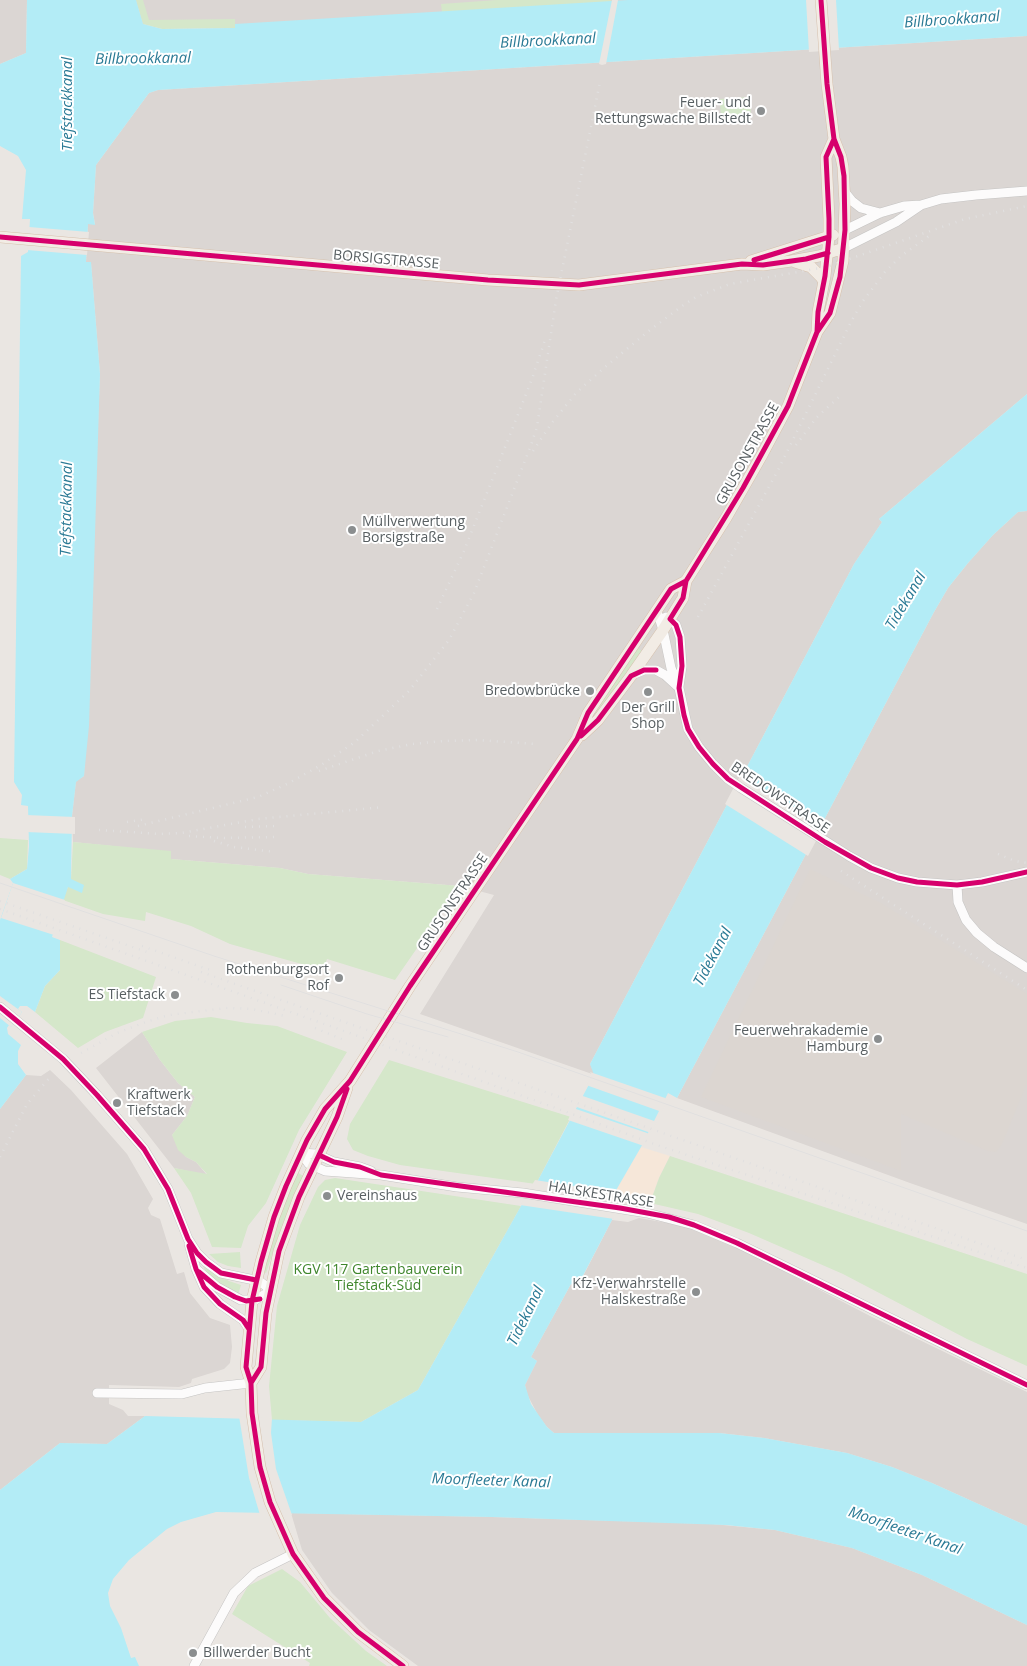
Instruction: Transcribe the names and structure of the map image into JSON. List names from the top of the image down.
{
  "streets": {
    "main road": ["BORSIGSTRASSE", "GRUSONSTRASSE"],
    "street": ["BREDOWSTRASSE", "HALSKESTRASSE"]
  },
  "crossings": [
    ["BORSIGSTRASSE", "GRUSONSTRASSE"],
    ["GRUSONSTRASSE", "BREDOWSTRASSE"],
    ["GRUSONSTRASSE", "HALSKESTRASSE"]
  ],
  "water": [
    "Billbrookkanal",
    "Tiefstackkanal",
    "Tidekanal",
    "Moorfleeter Kanal"
  ],
  "parks": ["KGV 117 Gartenbauverein Tiefstack-Süd"],
  "places": [
    "Feuer- und Rettungswache Billstedt",
    "Müllverwertung Borsigstraße",
    "Bredowbrücke",
    "Der Grill Shop",
    "Rothenburgsort Rof",
    "ES Tiefstack",
    "Feuerwehrakademie Hamburg",
    "Kraftwerk Tiefstack",
    "Vereinshaus",
    "Kfz-Verwahrstelle Halskestraße",
    "Billwerder Bucht"
  ]
}
